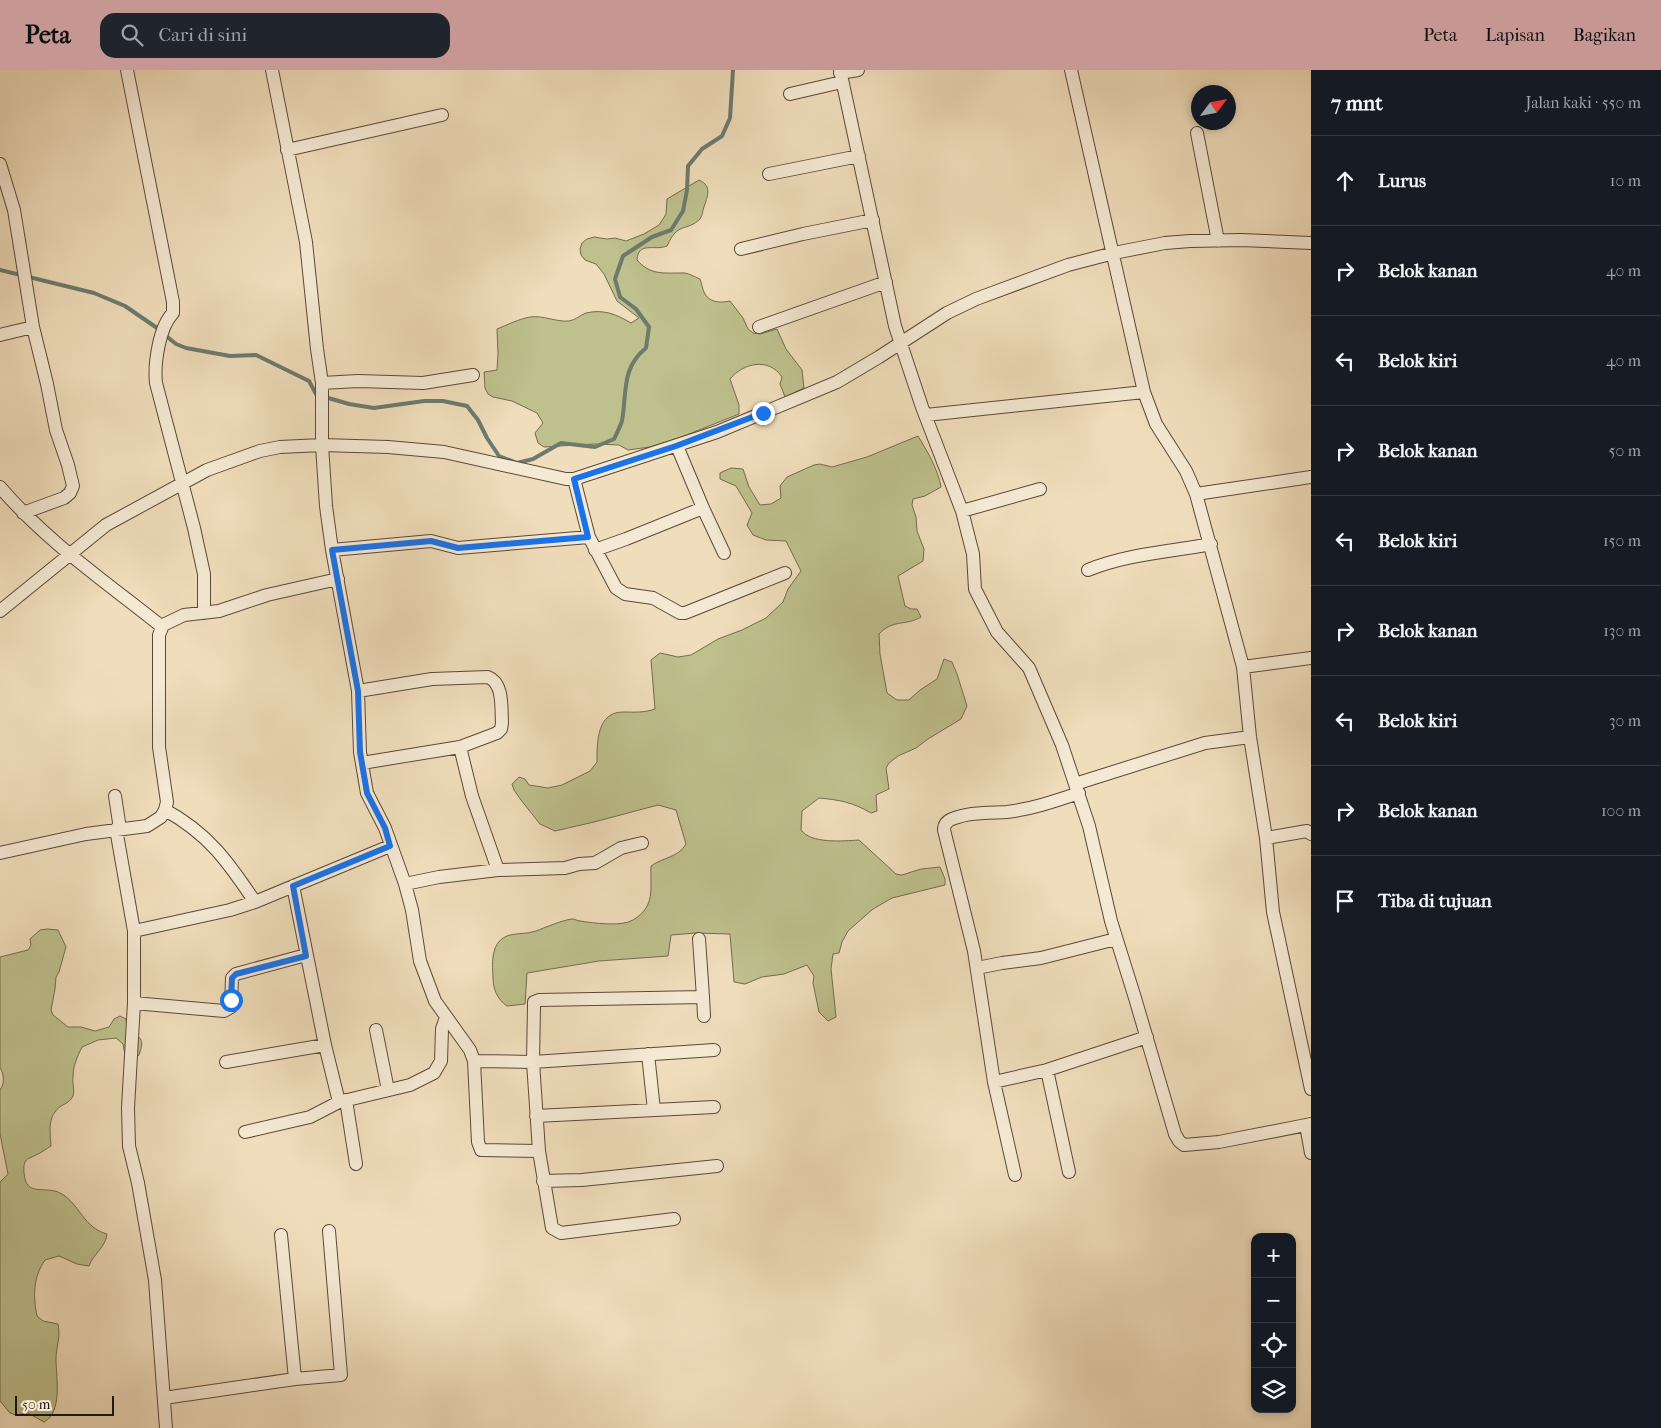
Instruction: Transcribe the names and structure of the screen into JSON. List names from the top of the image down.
{
  "scale_bar": "50 m",
  "north": "top right",
  "page": {
    "header": "Peta",
    "search": "Cari di sini",
    "nav": ["Peta", "Lapisan", "Bagikan"],
    "heading": ["7 mnt", "Jalan kaki · 550 m"],
    "list": [
      ["Lurus", "10 m"],
      ["Belok kanan", "40 m"],
      ["Belok kiri", "40 m"],
      ["Belok kanan", "50 m"],
      ["Belok kiri", "150 m"],
      ["Belok kanan", "130 m"],
      ["Belok kiri", "30 m"],
      ["Belok kanan", "100 m"],
      "Tiba di tujuan"
    ],
    "map_buttons": ["+", "−"],
    "scale": "50 m"
  }
}
